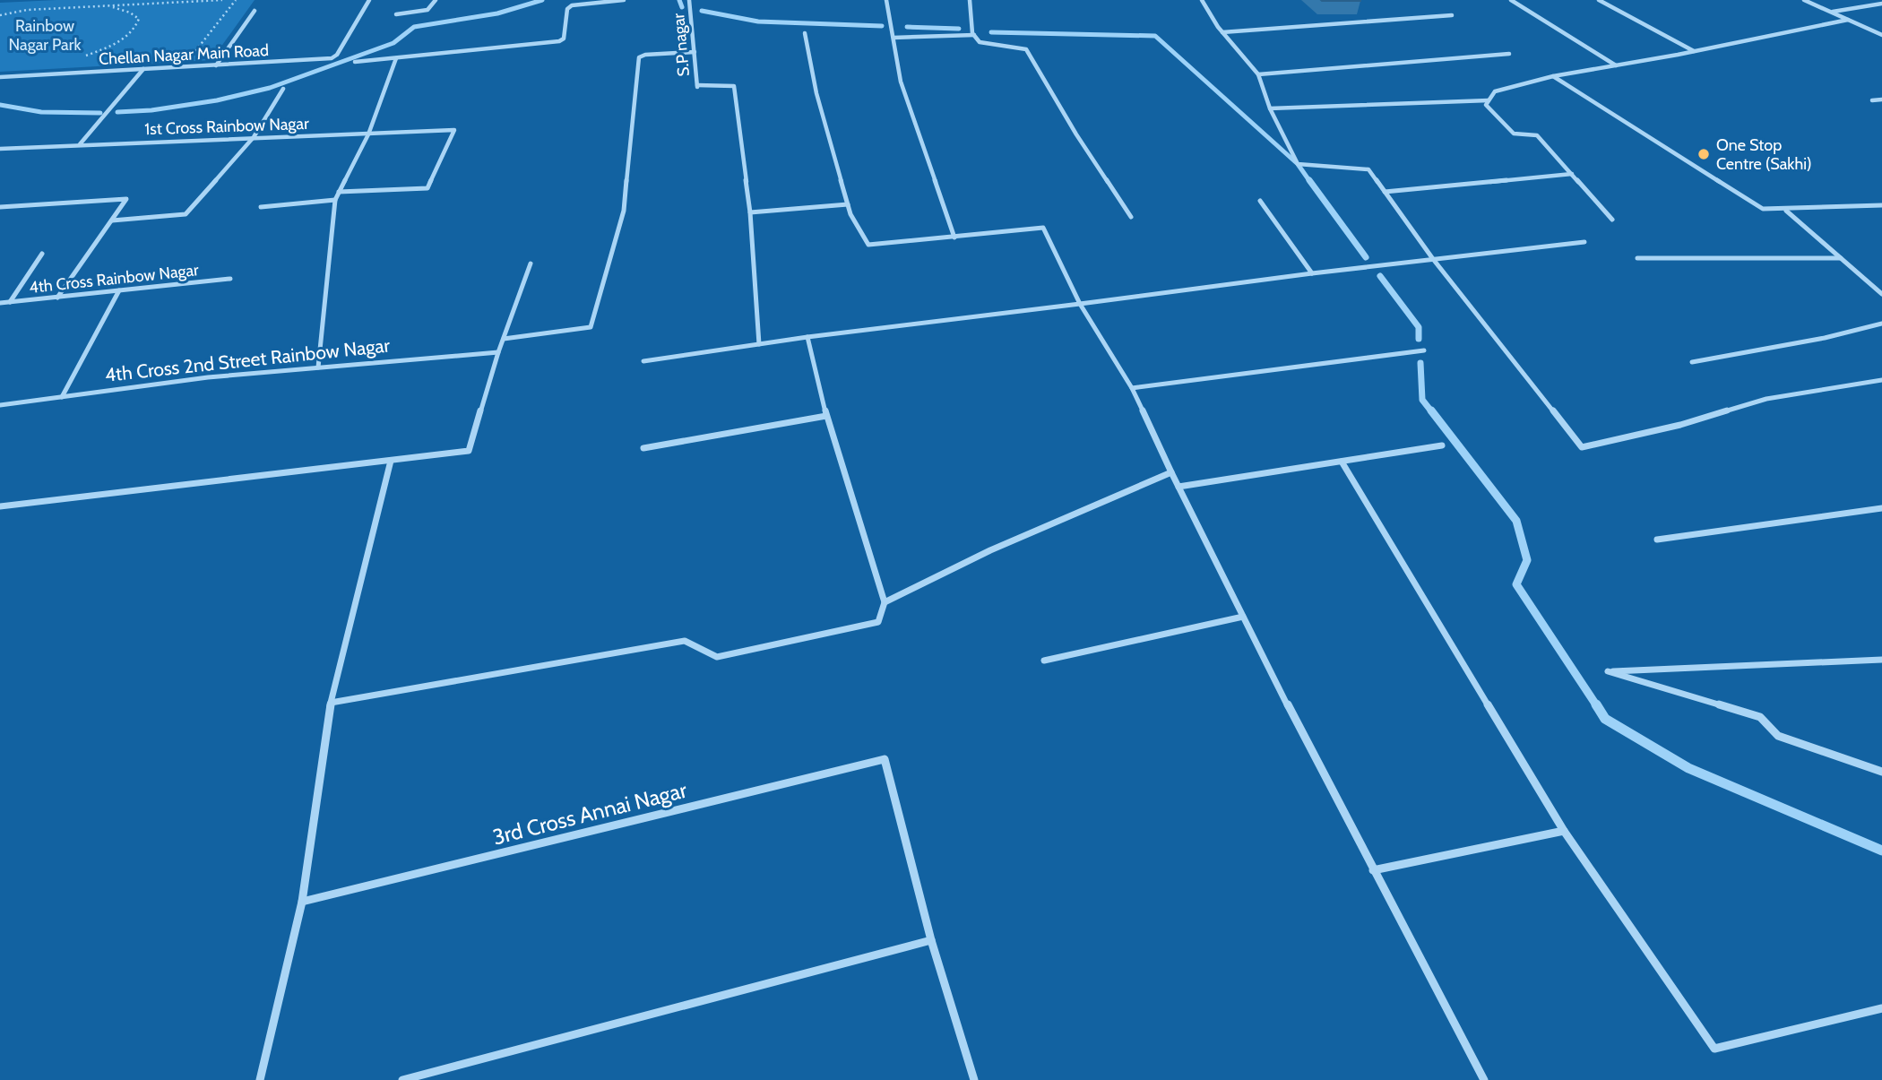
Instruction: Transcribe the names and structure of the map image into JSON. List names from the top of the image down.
{
  "streets": {
    "street": [
      "S.P nagar",
      "Chellan Nagar Main Road",
      "1st Cross Rainbow Nagar",
      "4th Cross Rainbow Nagar",
      "4th Cross 2nd Street Rainbow Nagar",
      "3rd Cross Annai Nagar"
    ]
  },
  "parks": ["Rainbow Nagar Park"],
  "places": ["One Stop Centre (Sakhi)"]
}
